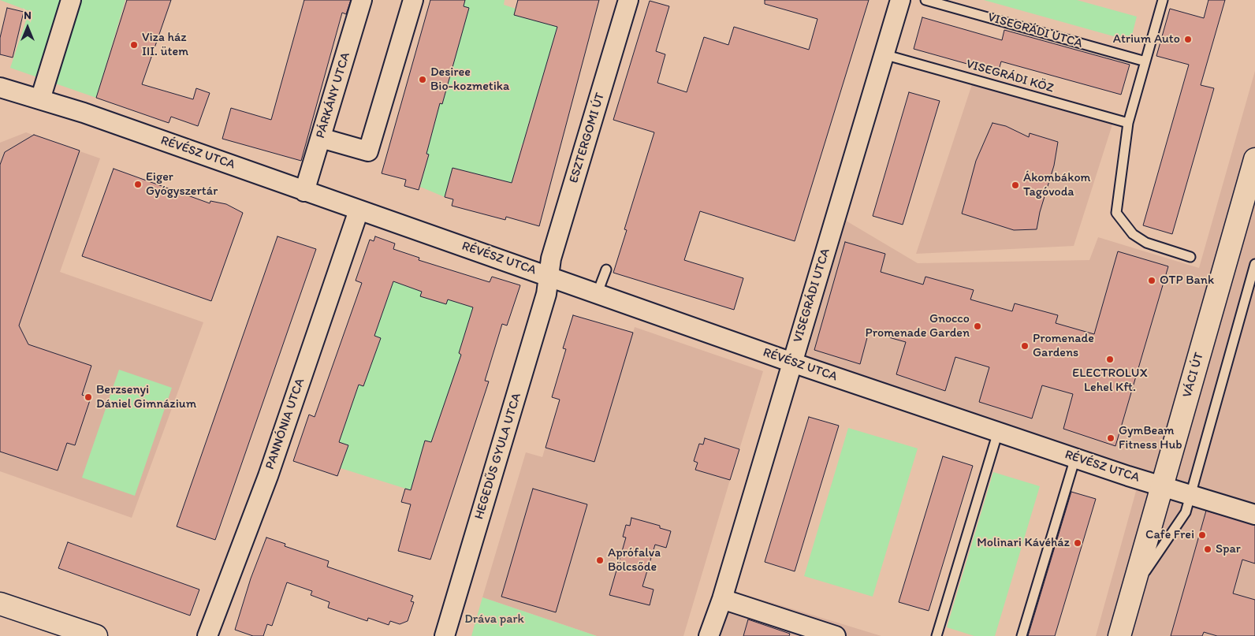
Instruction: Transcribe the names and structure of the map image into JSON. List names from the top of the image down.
{
  "streets": {
    "main road": ["VÁCI ÚT"],
    "street": [
      "VISEGRÁDI UTCA",
      "PÁRKÁNY UTCA",
      "ESZTERGOMI ÚT",
      "RÉVÉSZ UTCA",
      "PANNÓNIA UTCA",
      "HEGEDŰS GYULA UTCA"
    ],
    "lane": ["VISEGRÁDI KÖZ"]
  },
  "crossings": [
    ["VISEGRÁDI UTCA", "VISEGRÁDI KÖZ"],
    ["VISEGRÁDI UTCA", "RÉVÉSZ UTCA"],
    ["PÁRKÁNY UTCA", "RÉVÉSZ UTCA"],
    ["ESZTERGOMI ÚT", "RÉVÉSZ UTCA"],
    ["ESZTERGOMI ÚT", "HEGEDŰS GYULA UTCA"],
    ["RÉVÉSZ UTCA", "VÁCI ÚT"],
    ["RÉVÉSZ UTCA", "PANNÓNIA UTCA"],
    ["RÉVÉSZ UTCA", "HEGEDŰS GYULA UTCA"]
  ],
  "parks": ["Dráva park"],
  "places": [
    "Atrium Auto",
    "Viza ház III. ütem",
    "Desiree Bio-kozmetika",
    "Eiger Gyógyszertár",
    "Ákombákom Tagóvoda",
    "OTP Bank",
    "Gnocco Promenade Garden",
    "Promenade Gardens",
    "ELECTROLUX Lehel Kft.",
    "Berzsenyi Dániel Gimnázium",
    "GymBeam Fitness Hub",
    "Cafe Frei",
    "Molinari Kávéház",
    "Spar",
    "Aprófalva Bölcsőde"
  ],
  "north": "top"
}
